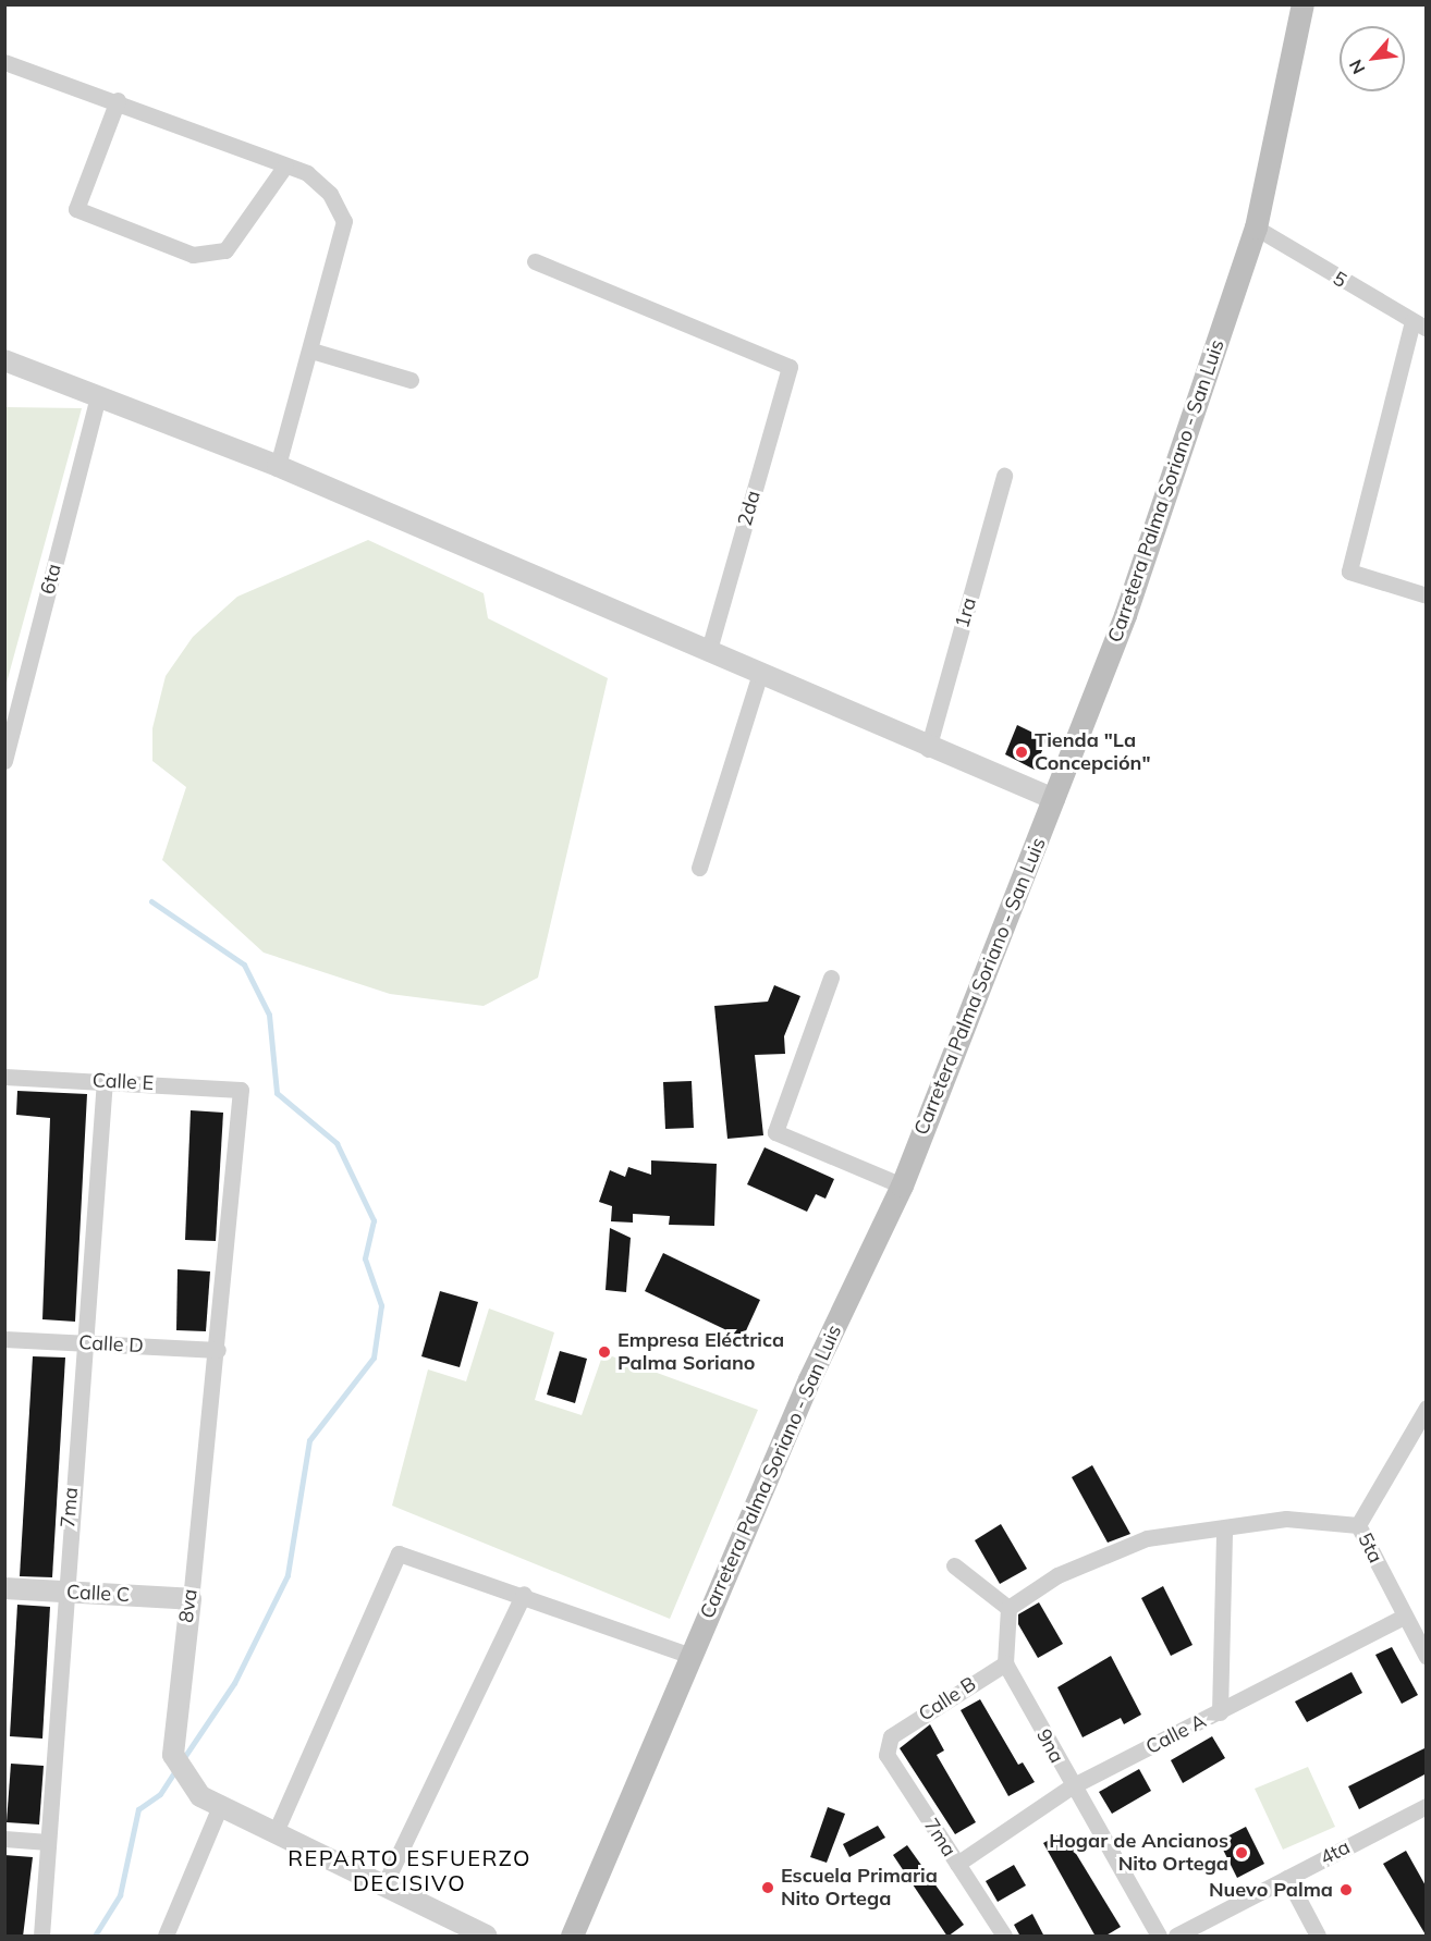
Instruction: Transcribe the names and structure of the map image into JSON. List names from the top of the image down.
{
  "streets": {
    "main road": ["Carretera Palma Soriano - San Luis"],
    "street": [
      "5",
      "2da",
      "6ta",
      "1ra",
      "Calle E",
      "Calle D",
      "7ma",
      "5ta",
      "Calle C",
      "8va",
      "Calle B",
      "Calle A",
      "9na",
      "4ta"
    ]
  },
  "crossings": [
    ["5", "Carretera Palma Soriano - San Luis"],
    ["Calle E", "7ma"],
    ["Calle E", "8va"],
    ["Calle D", "7ma"],
    ["Calle D", "8va"],
    ["7ma", "Calle C"],
    ["7ma", "Calle B"],
    ["7ma", "Calle A"],
    ["5ta", "Calle A"],
    ["Calle C", "8va"],
    ["Calle B", "9na"],
    ["Calle A", "9na"]
  ],
  "districts": ["REPARTO ESFUERZO DECISIVO"],
  "places": [
    "Tienda \"La Concepción\"",
    "Empresa Eléctrica Palma Soriano",
    "Hogar de Ancianos Nito Ortega",
    "Escuela Primaria Nito Ortega",
    "Nuevo Palma"
  ],
  "north": "bottom left"
}
